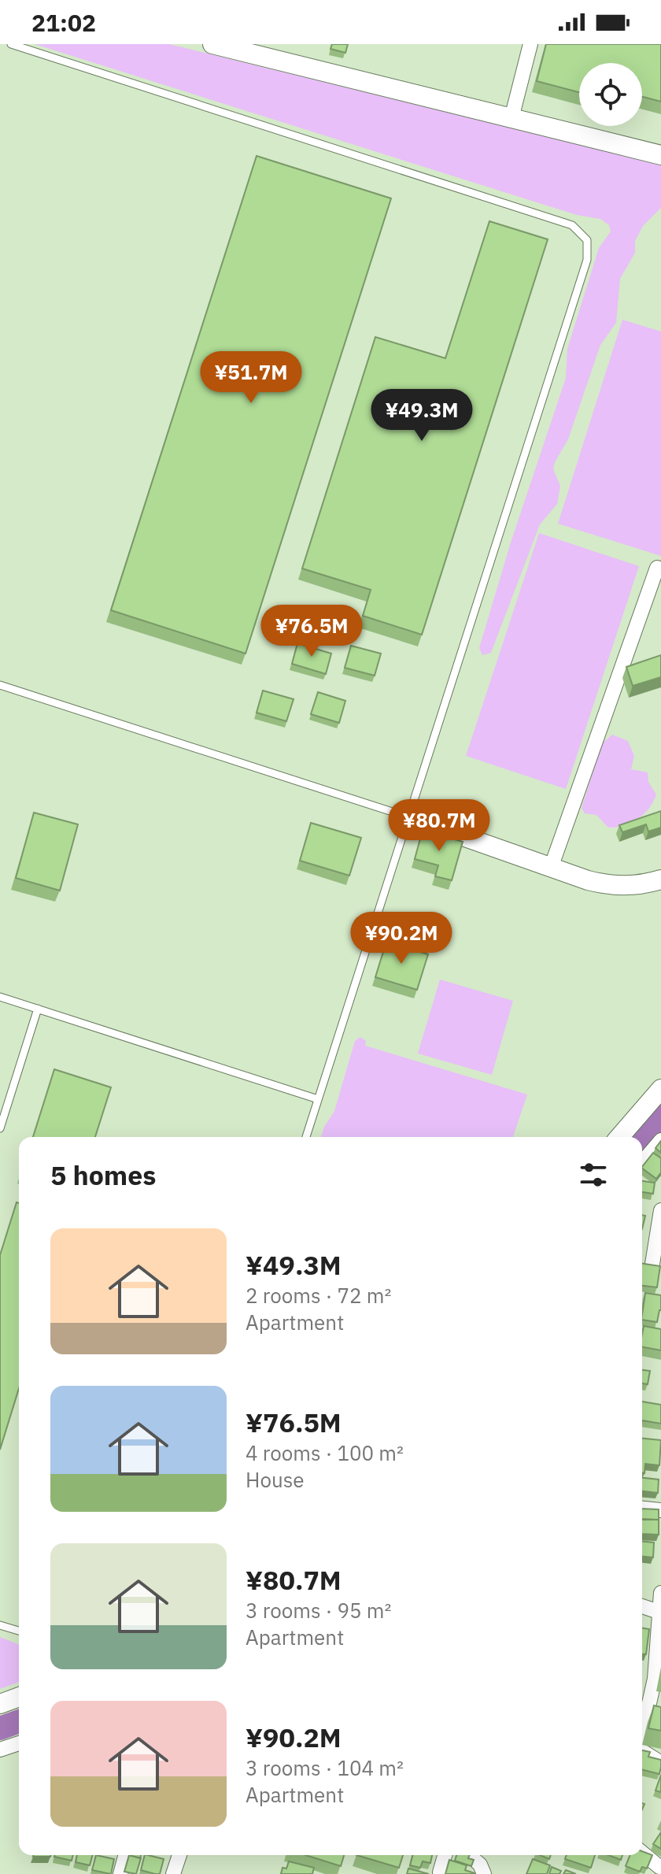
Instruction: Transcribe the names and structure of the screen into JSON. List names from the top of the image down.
{
  "page": {
    "status": "21:02",
    "price": [
      "¥51.7M",
      "¥49.3M",
      "¥76.5M",
      "¥80.7M",
      "¥90.2M"
    ],
    "heading": "5 homes",
    "list": [
      {
        "name": "¥49.3M",
        "note": "2 rooms · 72 m² · Apartment"
      },
      {
        "name": "¥76.5M",
        "note": "4 rooms · 100 m² · House"
      },
      {
        "name": "¥80.7M",
        "note": "3 rooms · 95 m² · Apartment"
      },
      {
        "name": "¥90.2M",
        "note": "3 rooms · 104 m² · Apartment"
      }
    ]
  }
}
